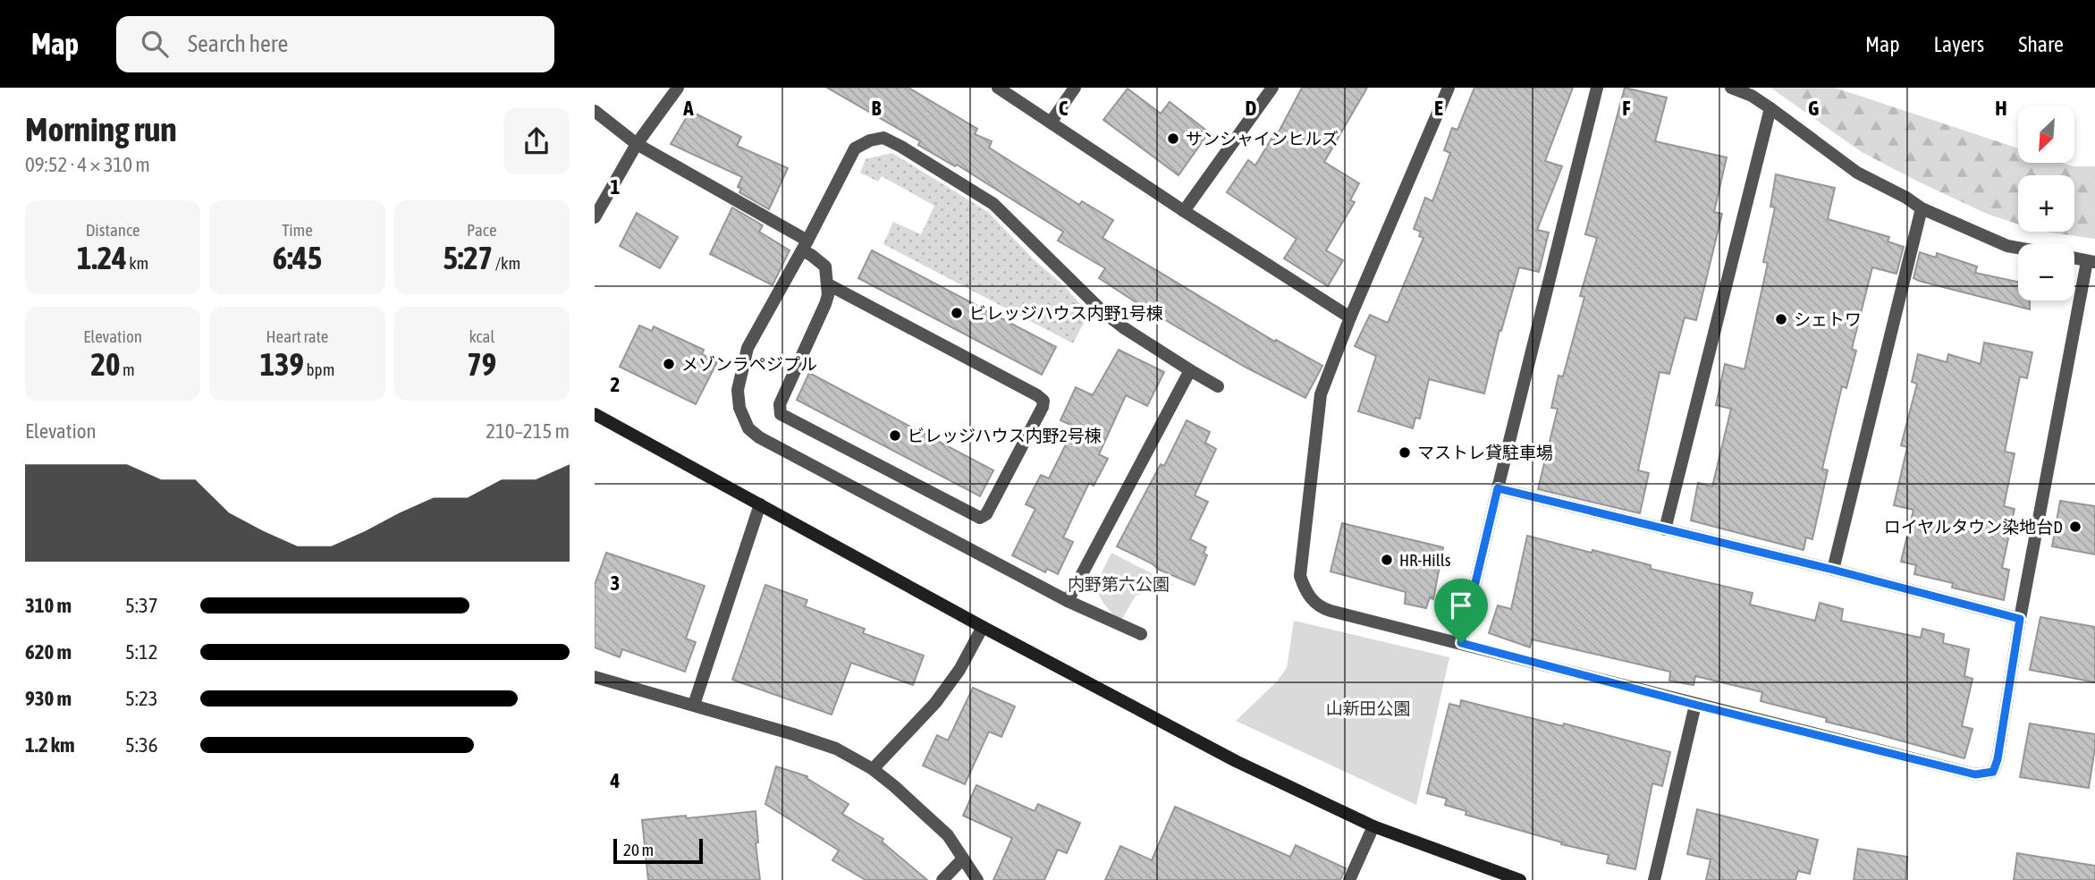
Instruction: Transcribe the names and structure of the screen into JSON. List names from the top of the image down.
{
  "parks": ["内野第六公園", "山新田公園"],
  "places": [
    "サンシャインヒルズ",
    "ビレッジハウス内野1号棟",
    "シェトワ",
    "メゾンラペジプル",
    "ビレッジハウス内野2号棟",
    "マストレ貸駐車場",
    "ロイヤルタウン染地台D",
    "HR-Hills"
  ],
  "scale_bar": "20 m",
  "north": "bottom left",
  "page": {
    "header": "Map",
    "search": "Search here",
    "nav": ["Map", "Layers", "Share"],
    "heading": ["Morning run", "09:52 · 4 × 310 m"],
    "map_buttons": ["+", "−"],
    "stats": [
      ["Distance", "1.24 km"],
      ["Time", "6:45"],
      ["Pace", "5:27 /km"],
      ["Elevation", "20 m"],
      ["Heart rate", "139 bpm"],
      ["kcal", "79"]
    ],
    "chart": ["Elevation", "210–215 m"],
    "list": [
      {
        "name": "310 m",
        "note": "5:37"
      },
      {
        "name": "620 m",
        "note": "5:12"
      },
      {
        "name": "930 m",
        "note": "5:23"
      },
      {
        "name": "1.2 km",
        "note": "5:36"
      }
    ],
    "scale": "20 m"
  },
  "grid": {
    "columns": [
      "A",
      "B",
      "C",
      "D",
      "E",
      "F",
      "G",
      "H"
    ],
    "rows": [
      "1",
      "2",
      "3",
      "4"
    ]
  }
}
